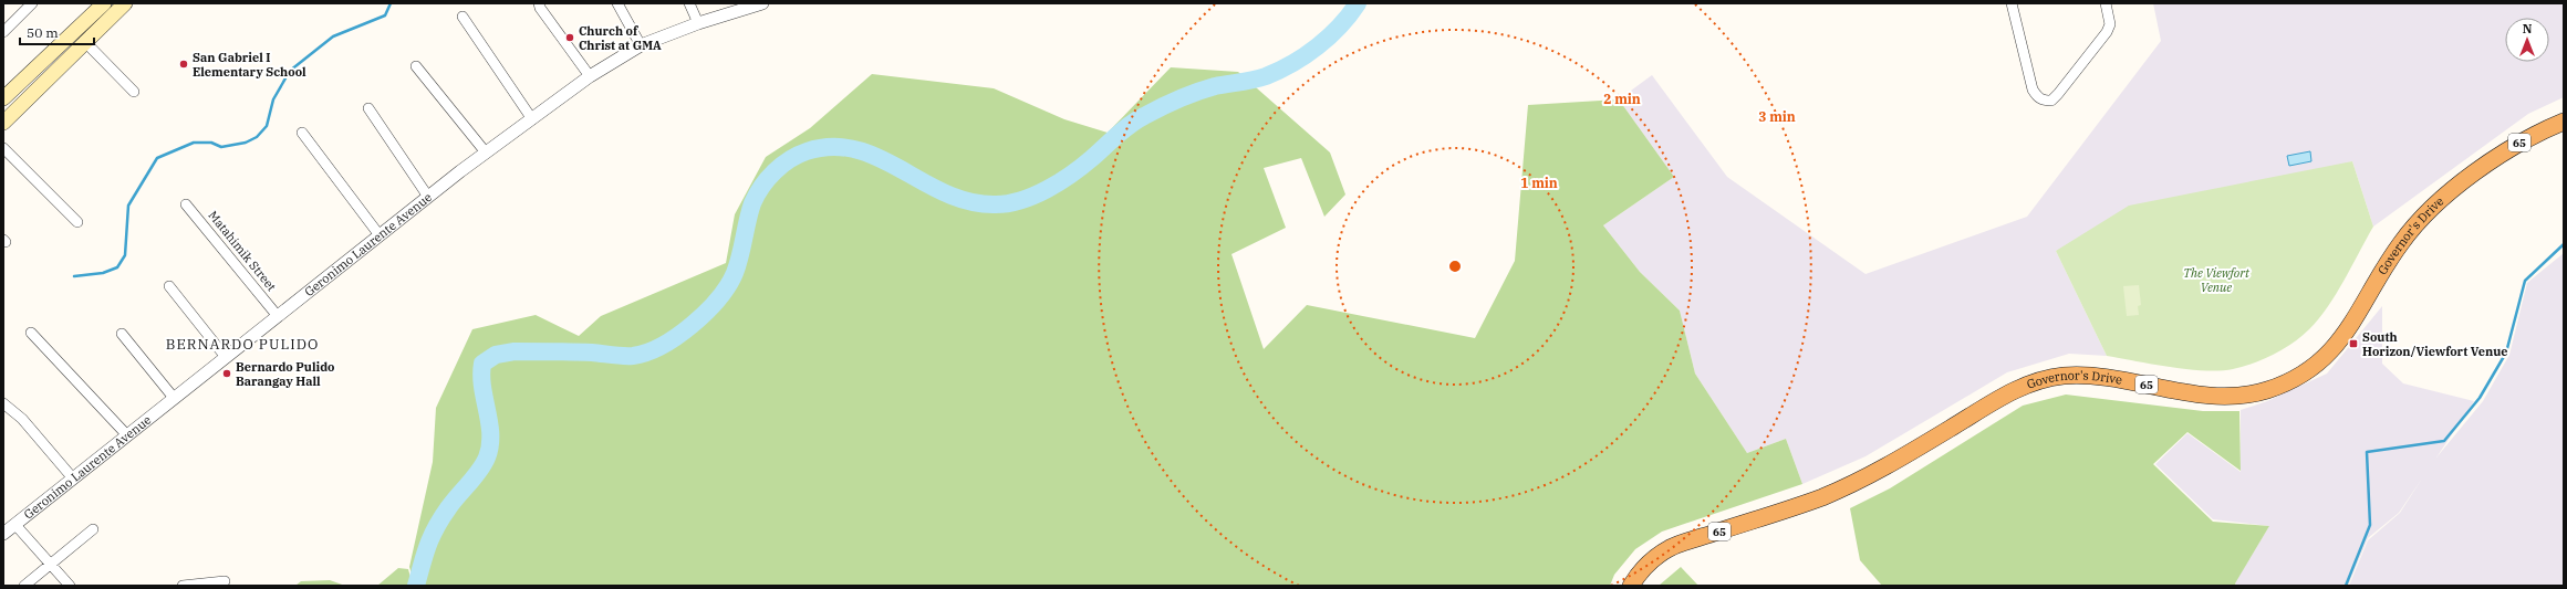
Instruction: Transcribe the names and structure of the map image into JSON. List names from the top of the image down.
{
  "streets": {
    "highway": ["65", "Governor's Drive"],
    "street": ["Geronimo Laurente Avenue", "Matahimik Street"]
  },
  "crossings": [
    ["Geronimo Laurente Avenue", "Matahimik Street"]
  ],
  "districts": ["BERNARDO PULIDO"],
  "parks": ["The Viewfort Venue"],
  "places": {
    "other": ["Church of Christ at GMA", "San Gabriel I Elementary School", "Bernardo Pulido Barangay Hall"],
    "transit": ["South Horizon/Viewfort Venue"]
  },
  "scale_bar": "50 m",
  "north": "top",
  "rings": ["2 min", "3 min", "1 min"]
}
